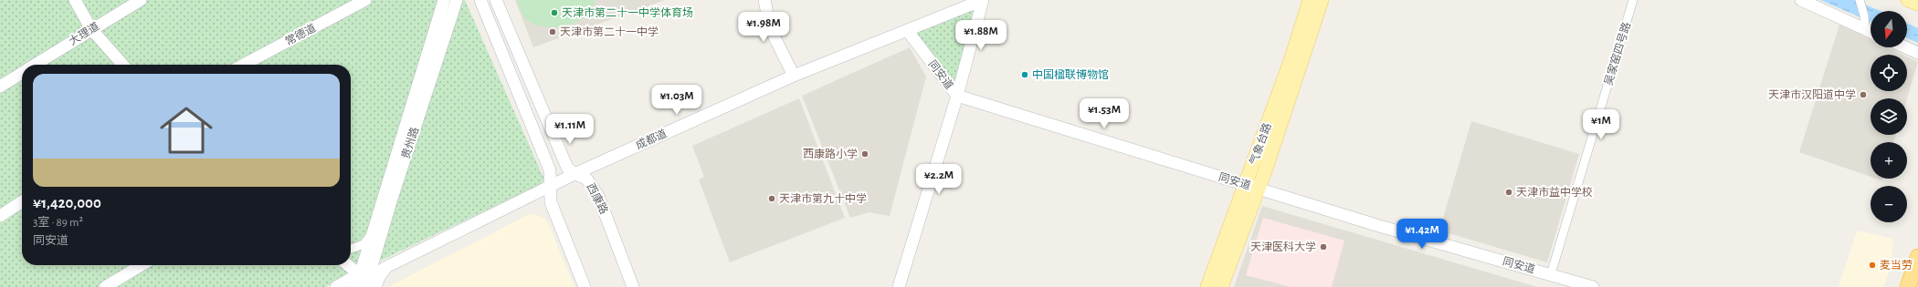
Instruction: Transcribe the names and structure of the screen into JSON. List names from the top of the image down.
{
  "streets": {
    "main road": ["气象台路"],
    "street": [
      "大理道",
      "常德道",
      "吴家窑四号路",
      "同安道",
      "成都道",
      "贵州路",
      "西康路"
    ]
  },
  "crossings": [
    ["吴家窑四号路", "同安道"],
    ["同安道", "成都道"],
    ["同安道", "气象台路"],
    ["成都道", "贵州路"],
    ["成都道", "西康路"]
  ],
  "places": [
    "天津市第二十一中学体育场",
    "天津市第二十一中学",
    "中国楹联博物馆",
    "天津市汉阳道中学",
    "西康路小学",
    "天津市益中学校",
    "天津市第九十中学",
    "天津医科大学",
    "麦当劳"
  ],
  "north": "bottom",
  "page": {
    "map_buttons": ["+", "−"],
    "price": [
      "¥1.98M",
      "¥1.88M",
      "¥1.03M",
      "¥1.53M",
      "¥1M",
      "¥1.11M",
      "¥2.2M",
      "¥1.42M"
    ],
    "list": [
      {
        "name": "¥1,420,000",
        "note": "3室 · 89 m² · 同安道"
      }
    ]
  }
}
